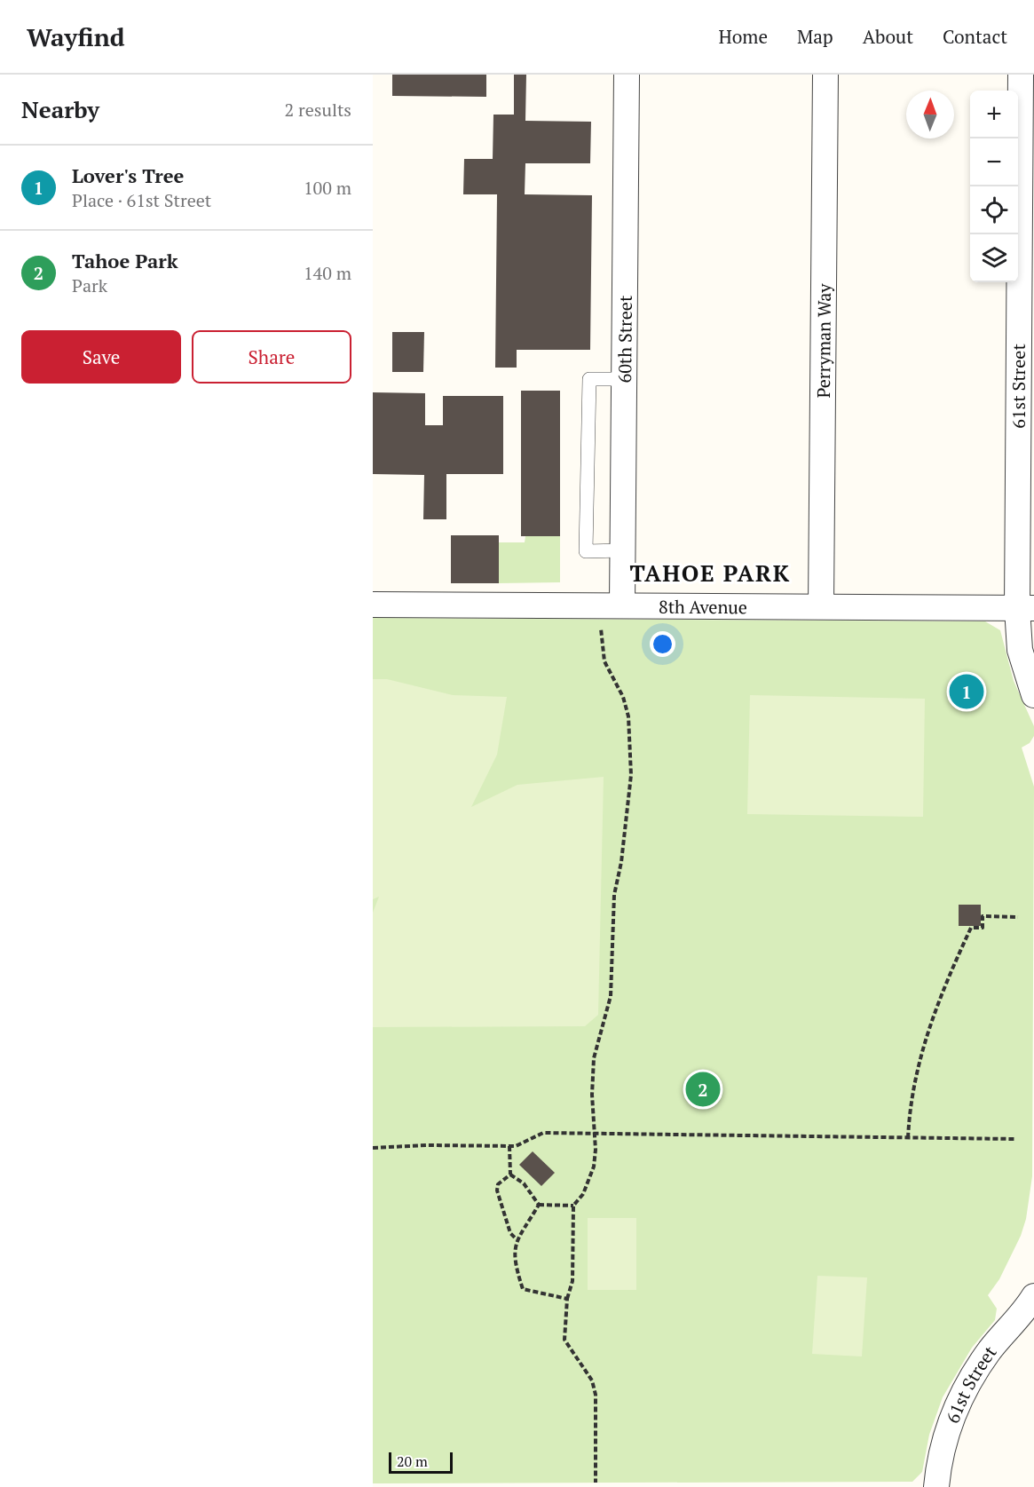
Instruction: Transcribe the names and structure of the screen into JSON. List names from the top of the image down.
{
  "streets": {
    "street": [
      "60th Street",
      "Perryman Way",
      "61st Street",
      "8th Avenue"
    ]
  },
  "crossings": [
    ["60th Street", "8th Avenue"],
    ["Perryman Way", "8th Avenue"],
    ["61st Street", "8th Avenue"]
  ],
  "districts": ["TAHOE PARK"],
  "scale_bar": "20 m",
  "north": "top",
  "page": {
    "header": "Wayfind",
    "nav": [
      "Home",
      "Map",
      "About",
      "Contact"
    ],
    "heading": ["Nearby", "2 results"],
    "map_buttons": ["+", "−"],
    "list": [
      {
        "mark": "1",
        "name": "Lover's Tree",
        "note": "Place · 61st Street",
        "value": "100 m"
      },
      {
        "mark": "2",
        "name": "Tahoe Park",
        "note": "Park",
        "value": "140 m"
      }
    ],
    "buttons": ["Save", "Share"],
    "pins": ["1", "2"],
    "scale": "20 m"
  }
}
